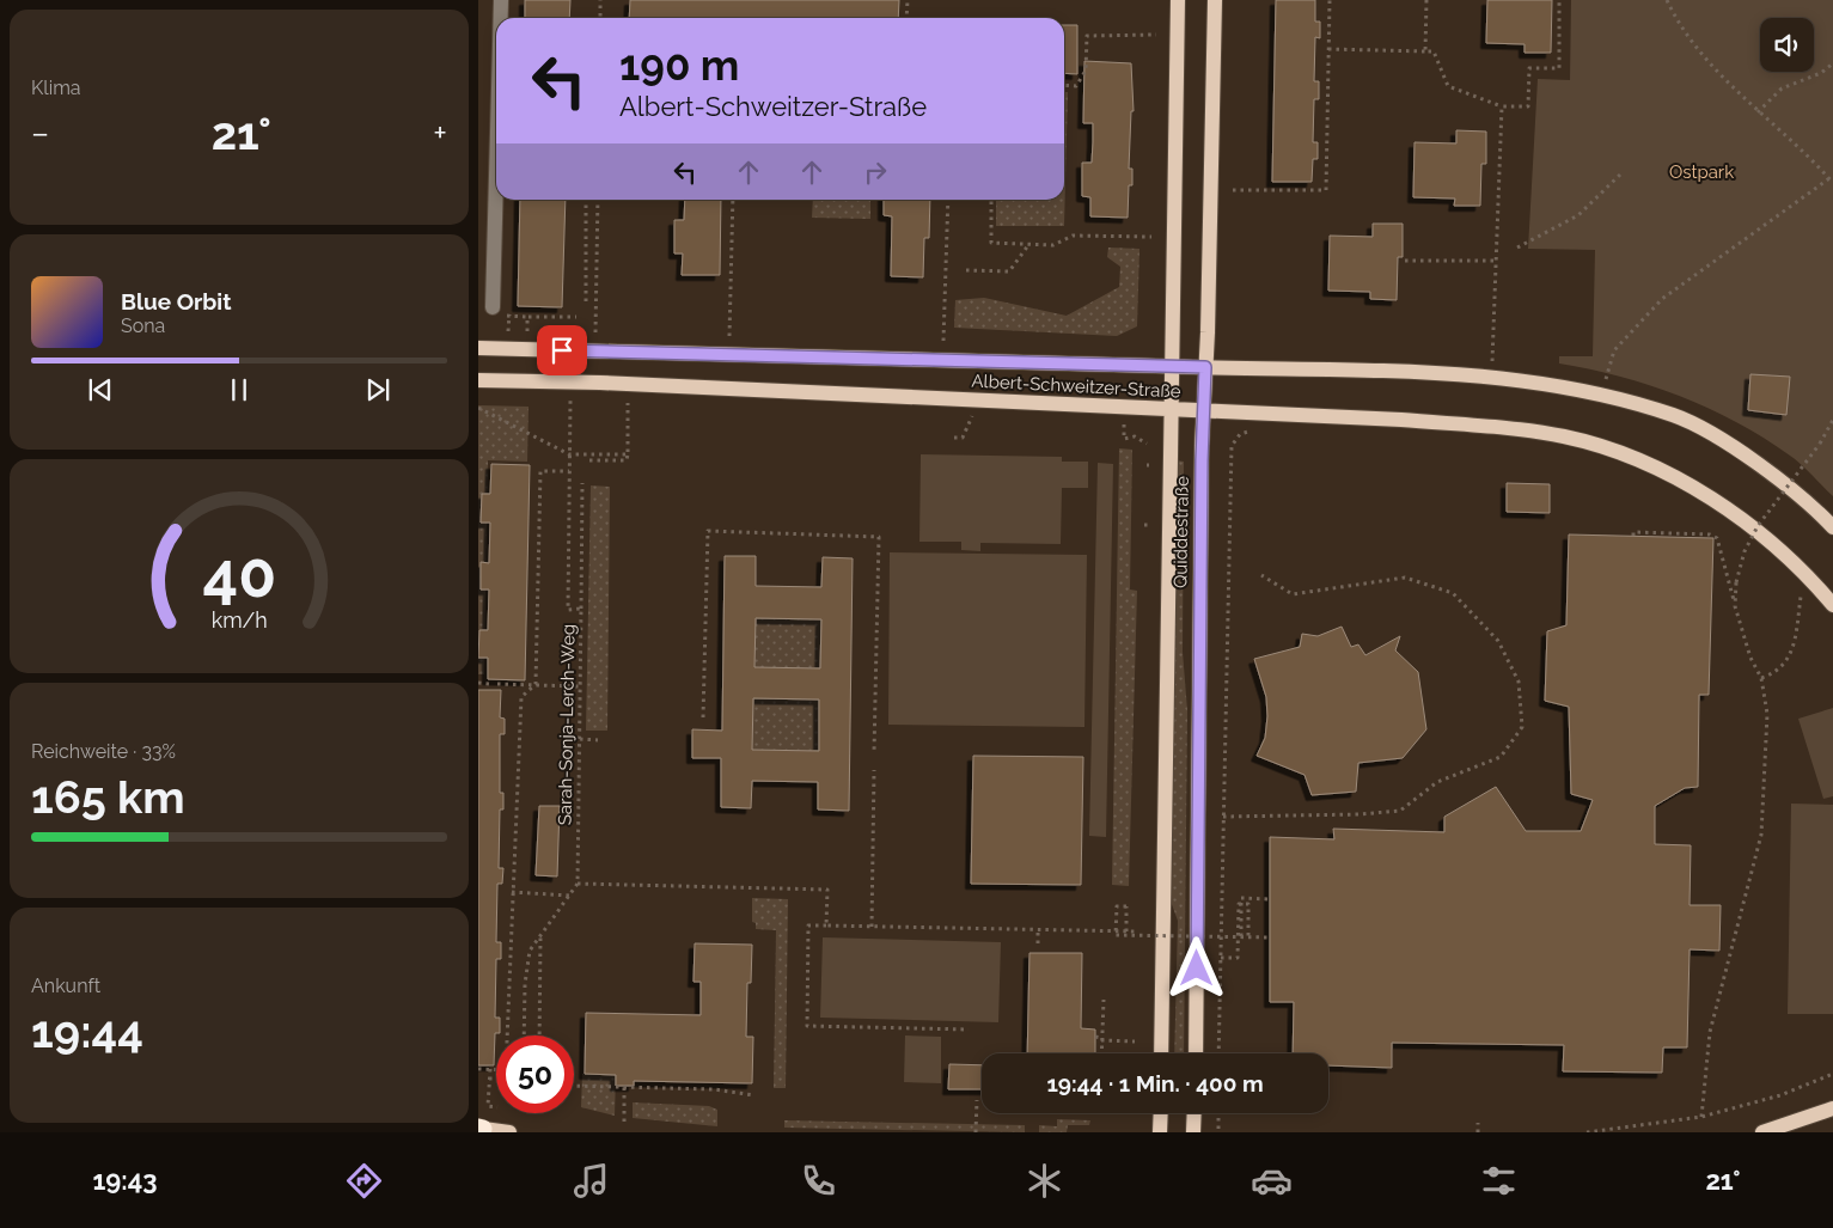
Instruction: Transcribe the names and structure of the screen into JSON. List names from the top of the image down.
{
  "streets": {
    "main road": ["Albert-Schweitzer-Straße", "Quiddestraße"],
    "path": ["Sarah-Sonja-Lerch-Weg"]
  },
  "crossings": [
    ["Albert-Schweitzer-Straße", "Quiddestraße"]
  ],
  "parks": ["Ostpark"],
  "page": {
    "tile": [
      "Klima",
      ["Reichweite · 33%", "165 km"],
      ["Ankunft", "19:44"]
    ],
    "turn": ["190 m", "Albert-Schweitzer-Straße"],
    "heat": ["−", "21°", "+"],
    "song": ["Blue Orbit", "Sona"],
    "limit": "50",
    "trip": "19:44 · 1 Min. · 400 m",
    "tabs": ["19:43", "21°"],
    "gauge": ["40", "km/h"]
  }
}
